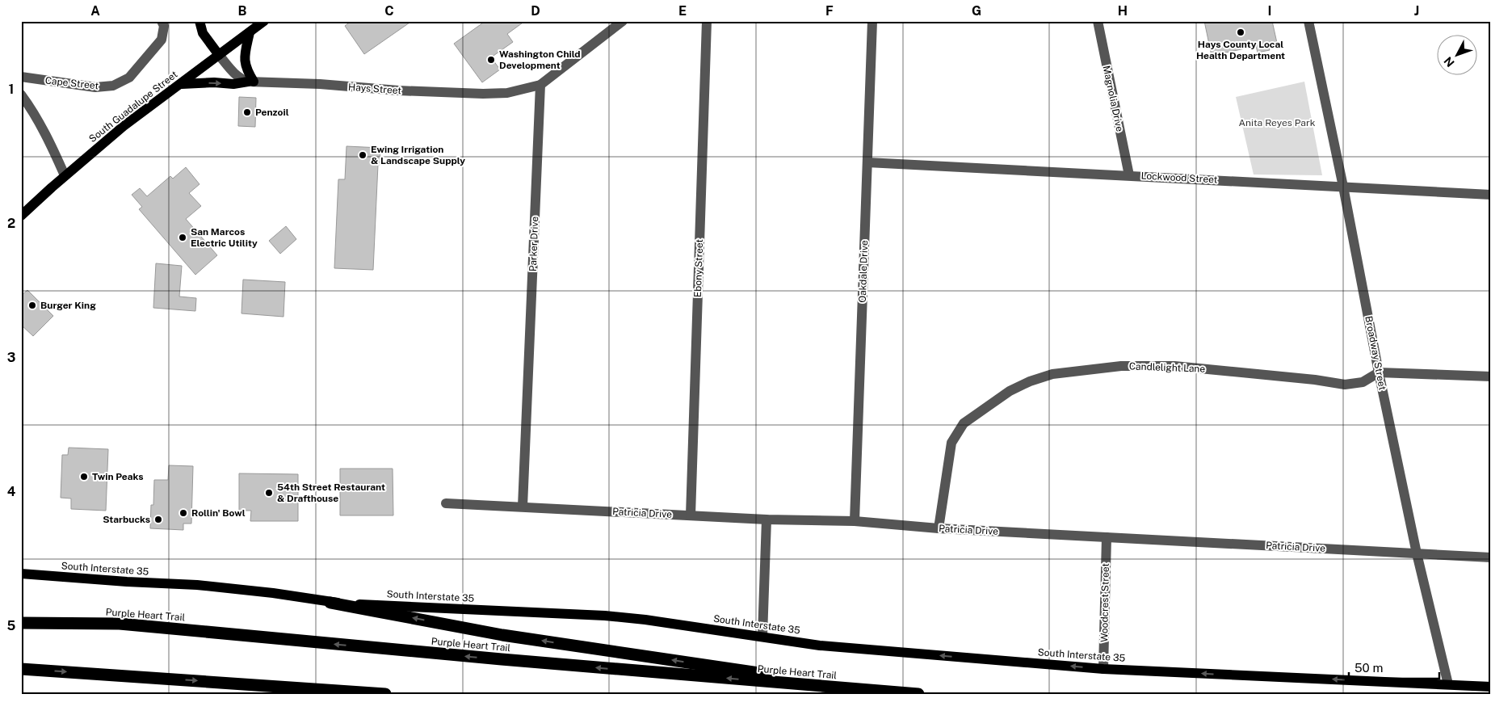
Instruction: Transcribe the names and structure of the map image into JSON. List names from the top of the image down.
{
  "streets": {
    "highway": ["Purple Heart Trail"],
    "main road": ["South Guadalupe Street", "South Interstate 35"],
    "street": [
      "Cape Street",
      "Hays Street",
      "Magnolia Drive",
      "Lockwood Street",
      "Parker Drive",
      "Ebony Street",
      "Oakdale Drive",
      "Broadway Street",
      "Candlelight Lane",
      "Patricia Drive",
      "Woodcrest Street"
    ]
  },
  "crossings": [
    ["Hays Street", "Parker Drive"],
    ["Magnolia Drive", "Lockwood Street"],
    ["Lockwood Street", "Oakdale Drive"],
    ["Lockwood Street", "Broadway Street"],
    ["Parker Drive", "Patricia Drive"],
    ["Ebony Street", "Patricia Drive"],
    ["Oakdale Drive", "Patricia Drive"],
    ["Broadway Street", "Candlelight Lane"],
    ["Broadway Street", "Patricia Drive"],
    ["Broadway Street", "South Interstate 35"],
    ["Candlelight Lane", "Patricia Drive"],
    ["Patricia Drive", "Woodcrest Street"],
    ["South Interstate 35", "Woodcrest Street"]
  ],
  "one_way": ["South Interstate 35"],
  "parks": ["Anita Reyes Park"],
  "places": [
    "Hays County Local Health Department",
    "Washington Child Development",
    "Penzoil",
    "Ewing Irrigation & Landscape Supply",
    "San Marcos Electric Utility",
    "Burger King",
    "Twin Peaks",
    "54th Street Restaurant & Drafthouse",
    "Rollin' Bowl",
    "Starbucks"
  ],
  "scale_bar": "50 m",
  "north": "bottom left",
  "grid": {
    "columns": [
      "A",
      "B",
      "C",
      "D",
      "E",
      "F",
      "G",
      "H",
      "I",
      "J"
    ],
    "rows": [
      "1",
      "2",
      "3",
      "4",
      "5"
    ]
  }
}
